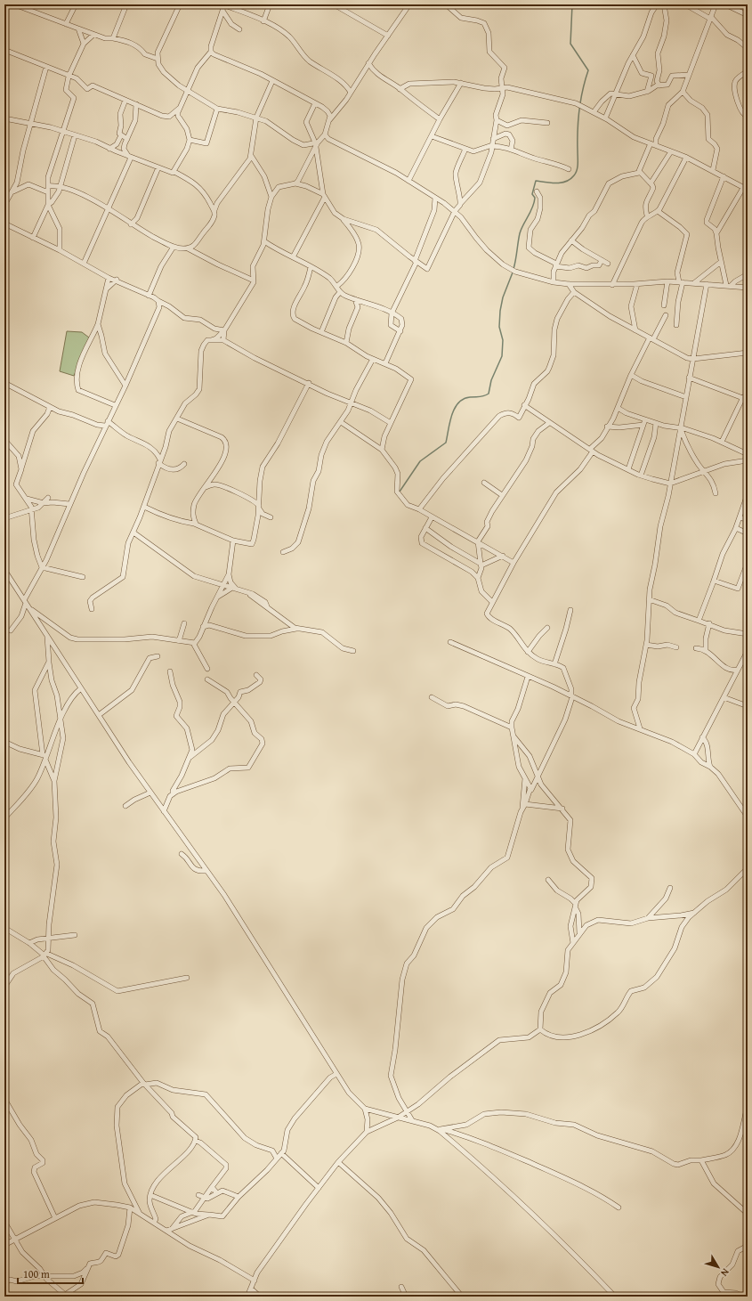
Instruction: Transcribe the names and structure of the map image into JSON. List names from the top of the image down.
{
  "scale_bar": "100 m",
  "north": "bottom right"
}
